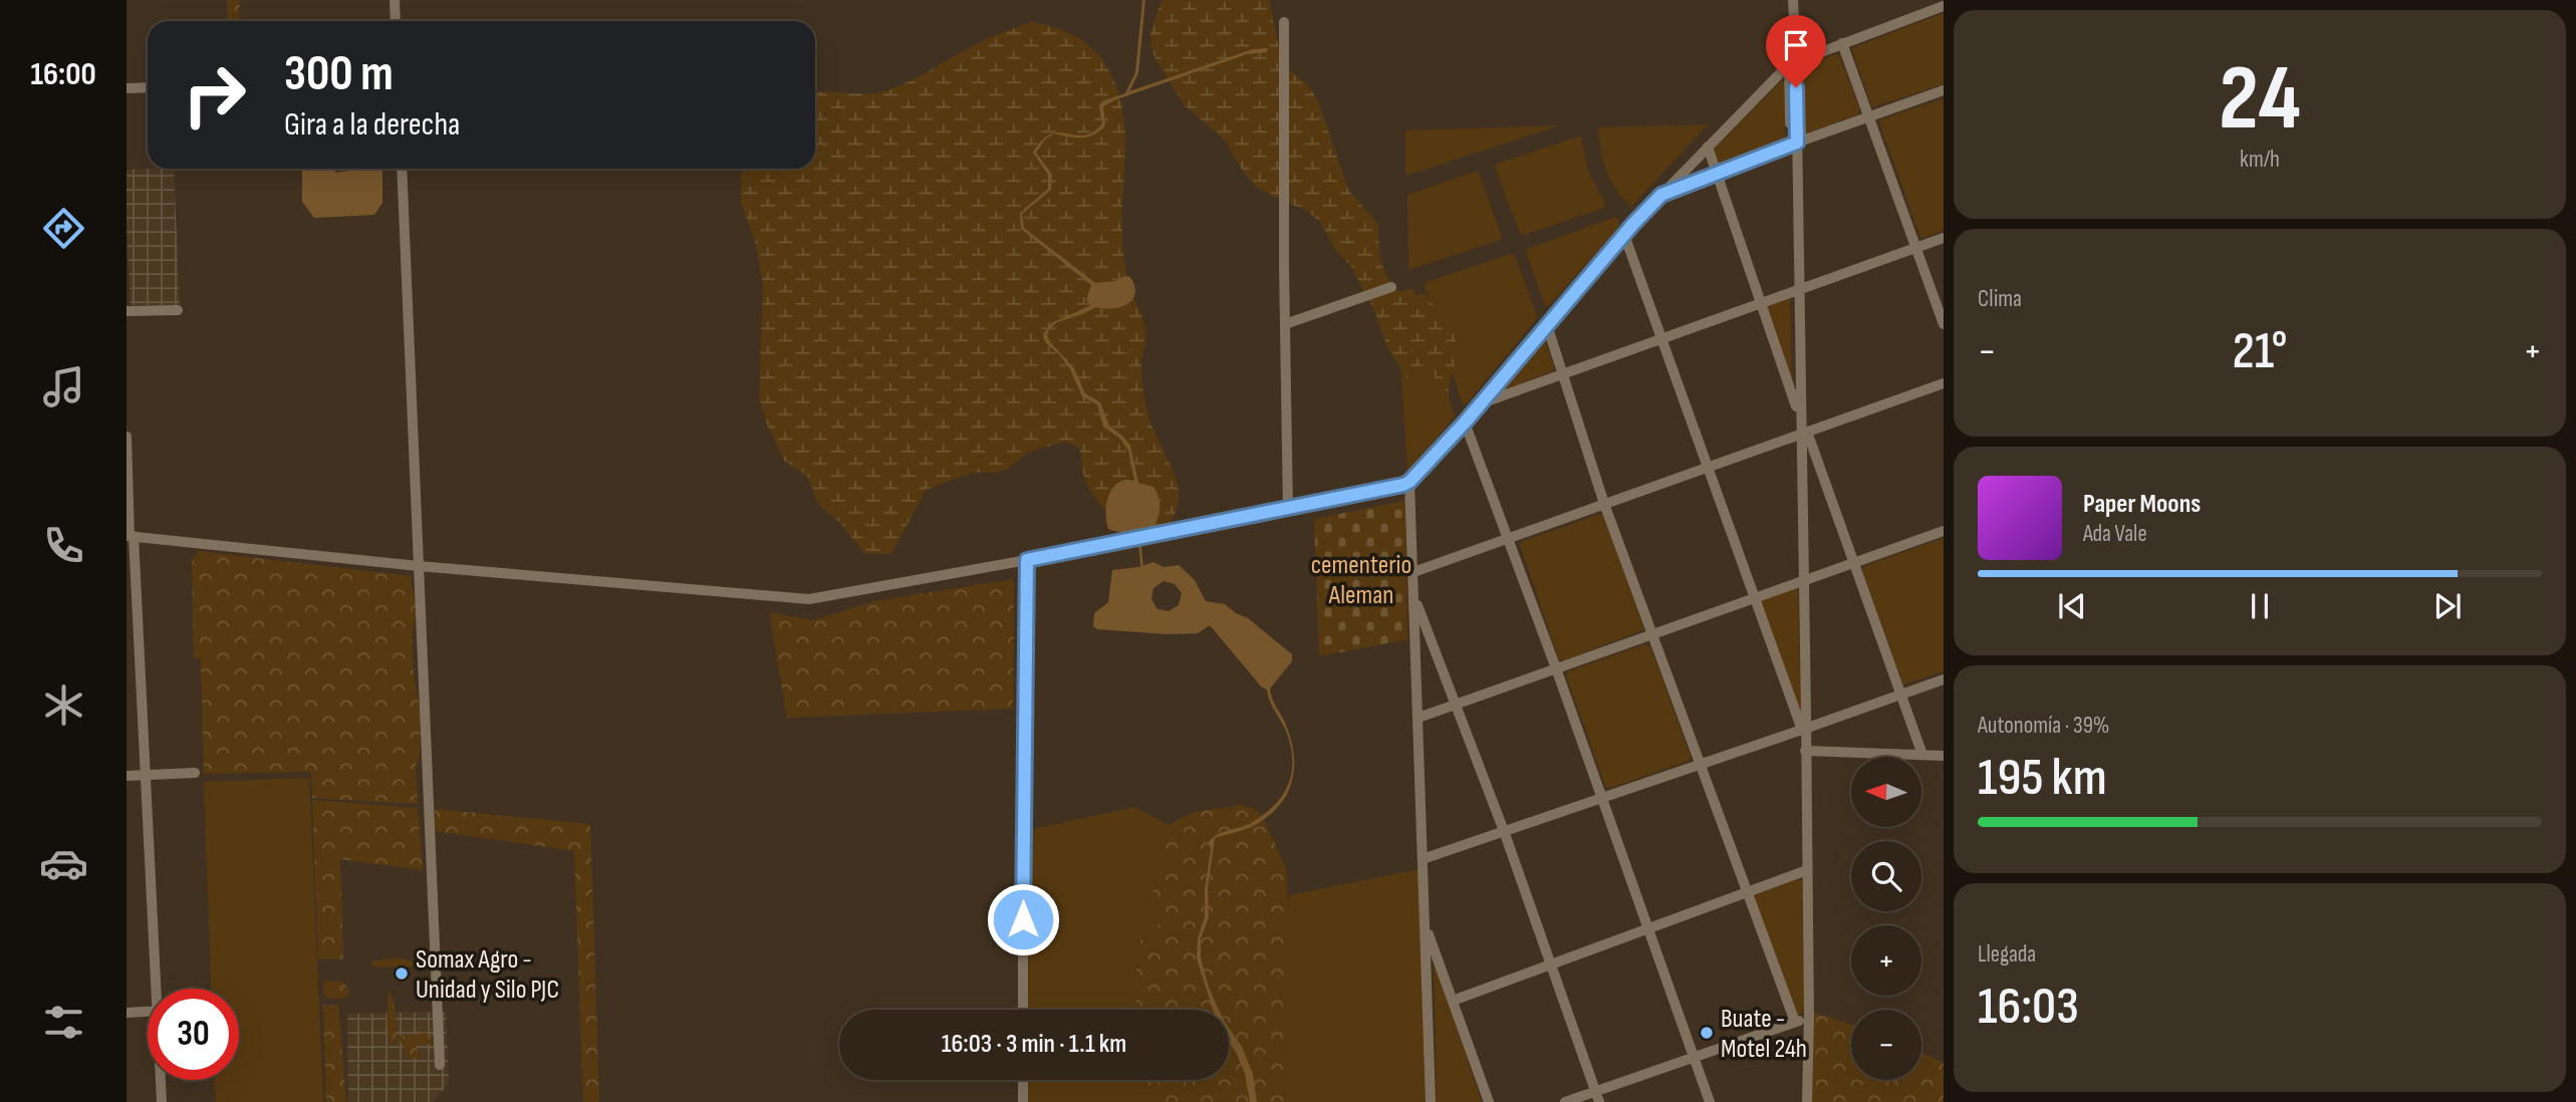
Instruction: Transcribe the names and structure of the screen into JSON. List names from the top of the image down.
{
  "parks": ["cementerio Aleman"],
  "places": ["Somax Agro - Unidad y Silo PJC", "Buate - Motel 24h"],
  "north": "left",
  "page": {
    "tabs": "16:00",
    "tile": [
      ["24", "km/h"],
      "Clima",
      ["Autonomía · 39%", "195 km"],
      ["Llegada", "16:03"]
    ],
    "turn": ["300 m", "Gira a la derecha"],
    "heat": ["−", "21°", "+"],
    "song": ["Paper Moons", "Ada Vale"],
    "map_buttons": ["+", "−"],
    "limit": "30",
    "trip": "16:03 · 3 min · 1.1 km"
  }
}
